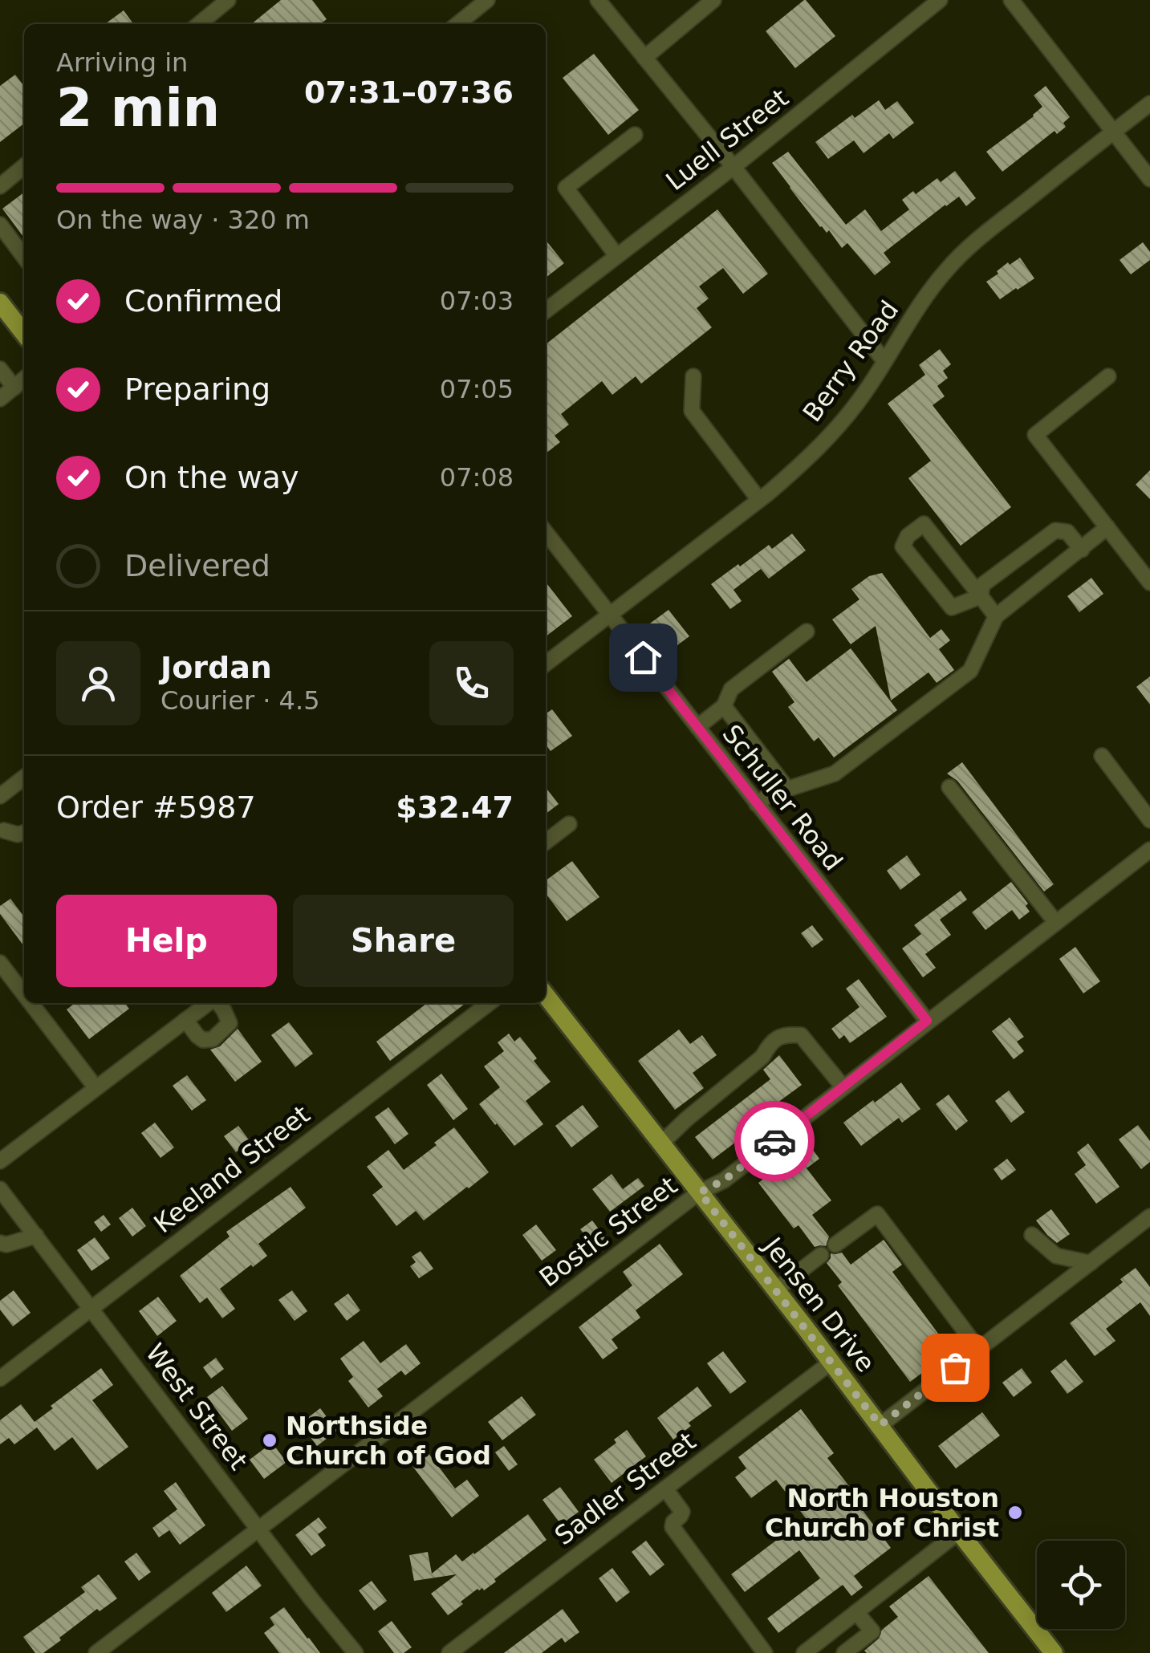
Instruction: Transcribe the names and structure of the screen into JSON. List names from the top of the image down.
{
  "streets": {
    "main road": ["Jensen Drive"],
    "street": [
      "Luell Street",
      "Berry Road",
      "Schuller Road",
      "Keeland Street",
      "Bostic Street",
      "West Street",
      "Sadler Street"
    ]
  },
  "crossings": [
    ["Berry Road", "Schuller Road"],
    ["Schuller Road", "Bostic Street"],
    ["Keeland Street", "West Street"],
    ["Bostic Street", "Jensen Drive"],
    ["Bostic Street", "West Street"],
    ["Jensen Drive", "Sadler Street"]
  ],
  "places": ["Northside Church of God", "North Houston Church of Christ"],
  "page": {
    "heading": ["2 min", "Arriving in", "07:31–07:36"],
    "panel": [
      "Jordan",
      "Courier · 4.5",
      "Order #5987",
      "$32.47"
    ],
    "bar": "On the way · 320 m",
    "list": [
      ["Confirmed", "07:03"],
      ["Preparing", "07:05"],
      ["On the way", "07:08"],
      "Delivered"
    ],
    "buttons": ["Help", "Share"]
  }
}
